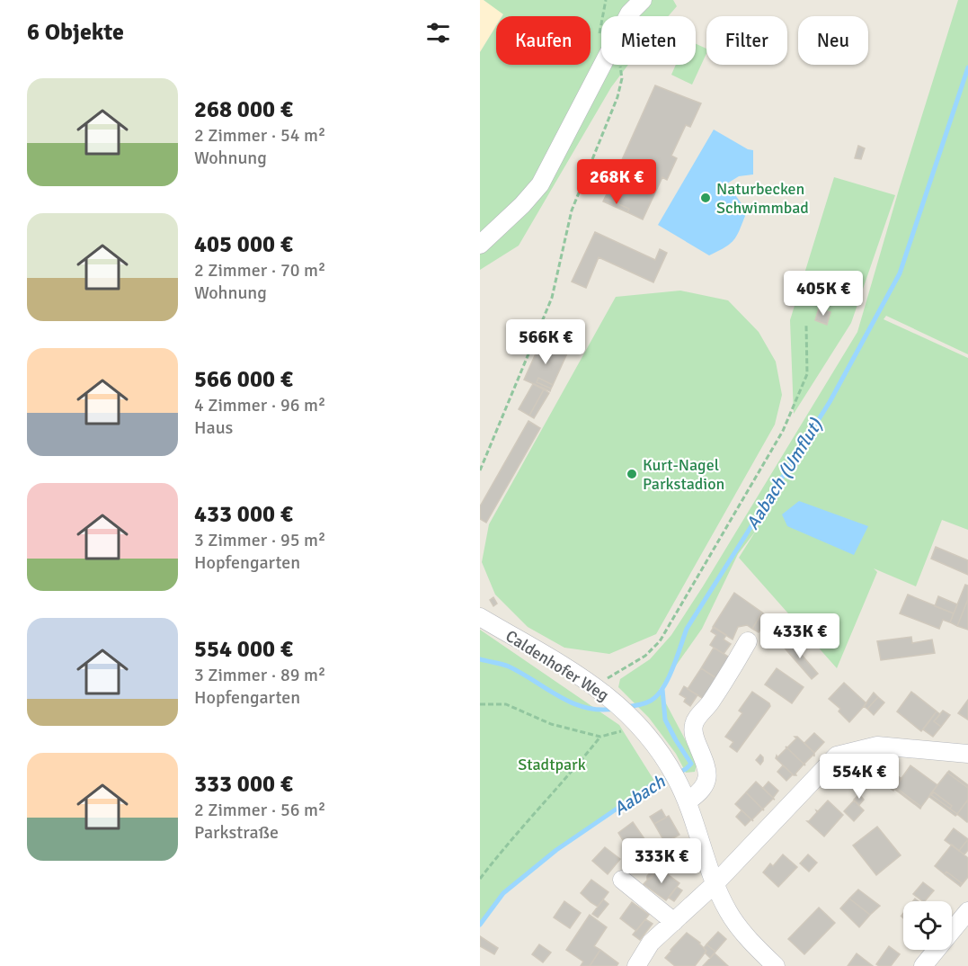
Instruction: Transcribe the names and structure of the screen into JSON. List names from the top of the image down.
{
  "streets": {
    "street": ["Caldenhofer Weg"]
  },
  "water": ["Aabach (Umflut)", "Aabach"],
  "parks": ["Stadtpark"],
  "places": ["Naturbecken Schwimmbad", "Kurt-Nagel Parkstadion"],
  "page": {
    "heading": "6 Objekte",
    "chip": [
      "Kaufen",
      "Mieten",
      "Filter",
      "Neu"
    ],
    "list": [
      {
        "name": "268 000 €",
        "note": "2 Zimmer · 54 m² · Wohnung"
      },
      {
        "name": "405 000 €",
        "note": "2 Zimmer · 70 m² · Wohnung"
      },
      {
        "name": "566 000 €",
        "note": "4 Zimmer · 96 m² · Haus"
      },
      {
        "name": "433 000 €",
        "note": "3 Zimmer · 95 m² · Hopfengarten"
      },
      {
        "name": "554 000 €",
        "note": "3 Zimmer · 89 m² · Hopfengarten"
      },
      {
        "name": "333 000 €",
        "note": "2 Zimmer · 56 m² · Parkstraße"
      }
    ],
    "price": [
      "268K €",
      "405K €",
      "566K €",
      "433K €",
      "554K €",
      "333K €"
    ]
  }
}
